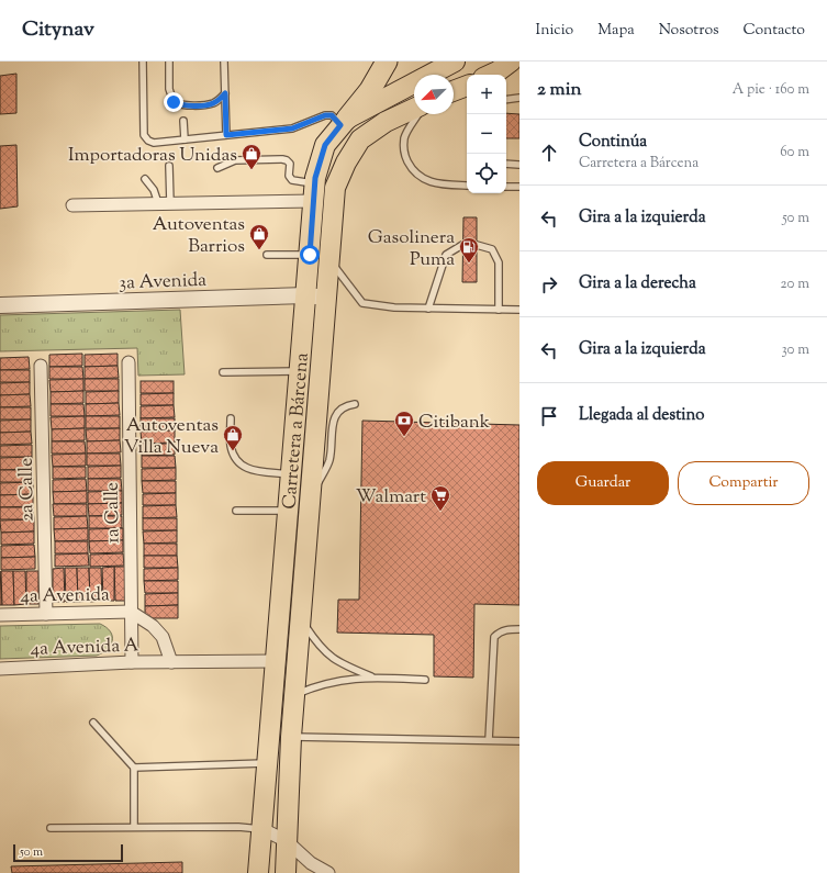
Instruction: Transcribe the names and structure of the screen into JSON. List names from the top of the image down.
{
  "streets": {
    "main road": ["Carretera a Bárcena"],
    "street": [
      "3a Avenida",
      "2a Calle",
      "1a Calle",
      "4a Avenida",
      "4a Avenida A"
    ]
  },
  "crossings": [
    ["3a Avenida", "Carretera a Bárcena"],
    ["Carretera a Bárcena", "4a Avenida A"],
    ["2a Calle", "4a Avenida"],
    ["1a Calle", "4a Avenida"],
    ["1a Calle", "4a Avenida A"],
    ["4a Avenida", "4a Avenida A"]
  ],
  "places": {
    "shop": ["Importadoras Unidas", "Autoventas Barrios", "Autoventas Villa Nueva"],
    "fuel station": ["Gasolinera Puma"],
    "bank": ["Citibank"],
    "supermarket": ["Walmart"]
  },
  "scale_bar": "50 m",
  "north": "bottom left",
  "page": {
    "header": "Citynav",
    "nav": [
      "Inicio",
      "Mapa",
      "Nosotros",
      "Contacto"
    ],
    "heading": ["2 min", "A pie · 160 m"],
    "map_buttons": ["+", "−"],
    "list": [
      ["Continúa", "Carretera a Bárcena", "60 m"],
      ["Gira a la izquierda", "50 m"],
      ["Gira a la derecha", "20 m"],
      ["Gira a la izquierda", "30 m"],
      "Llegada al destino"
    ],
    "buttons": ["Guardar", "Compartir"],
    "scale": "50 m"
  }
}
